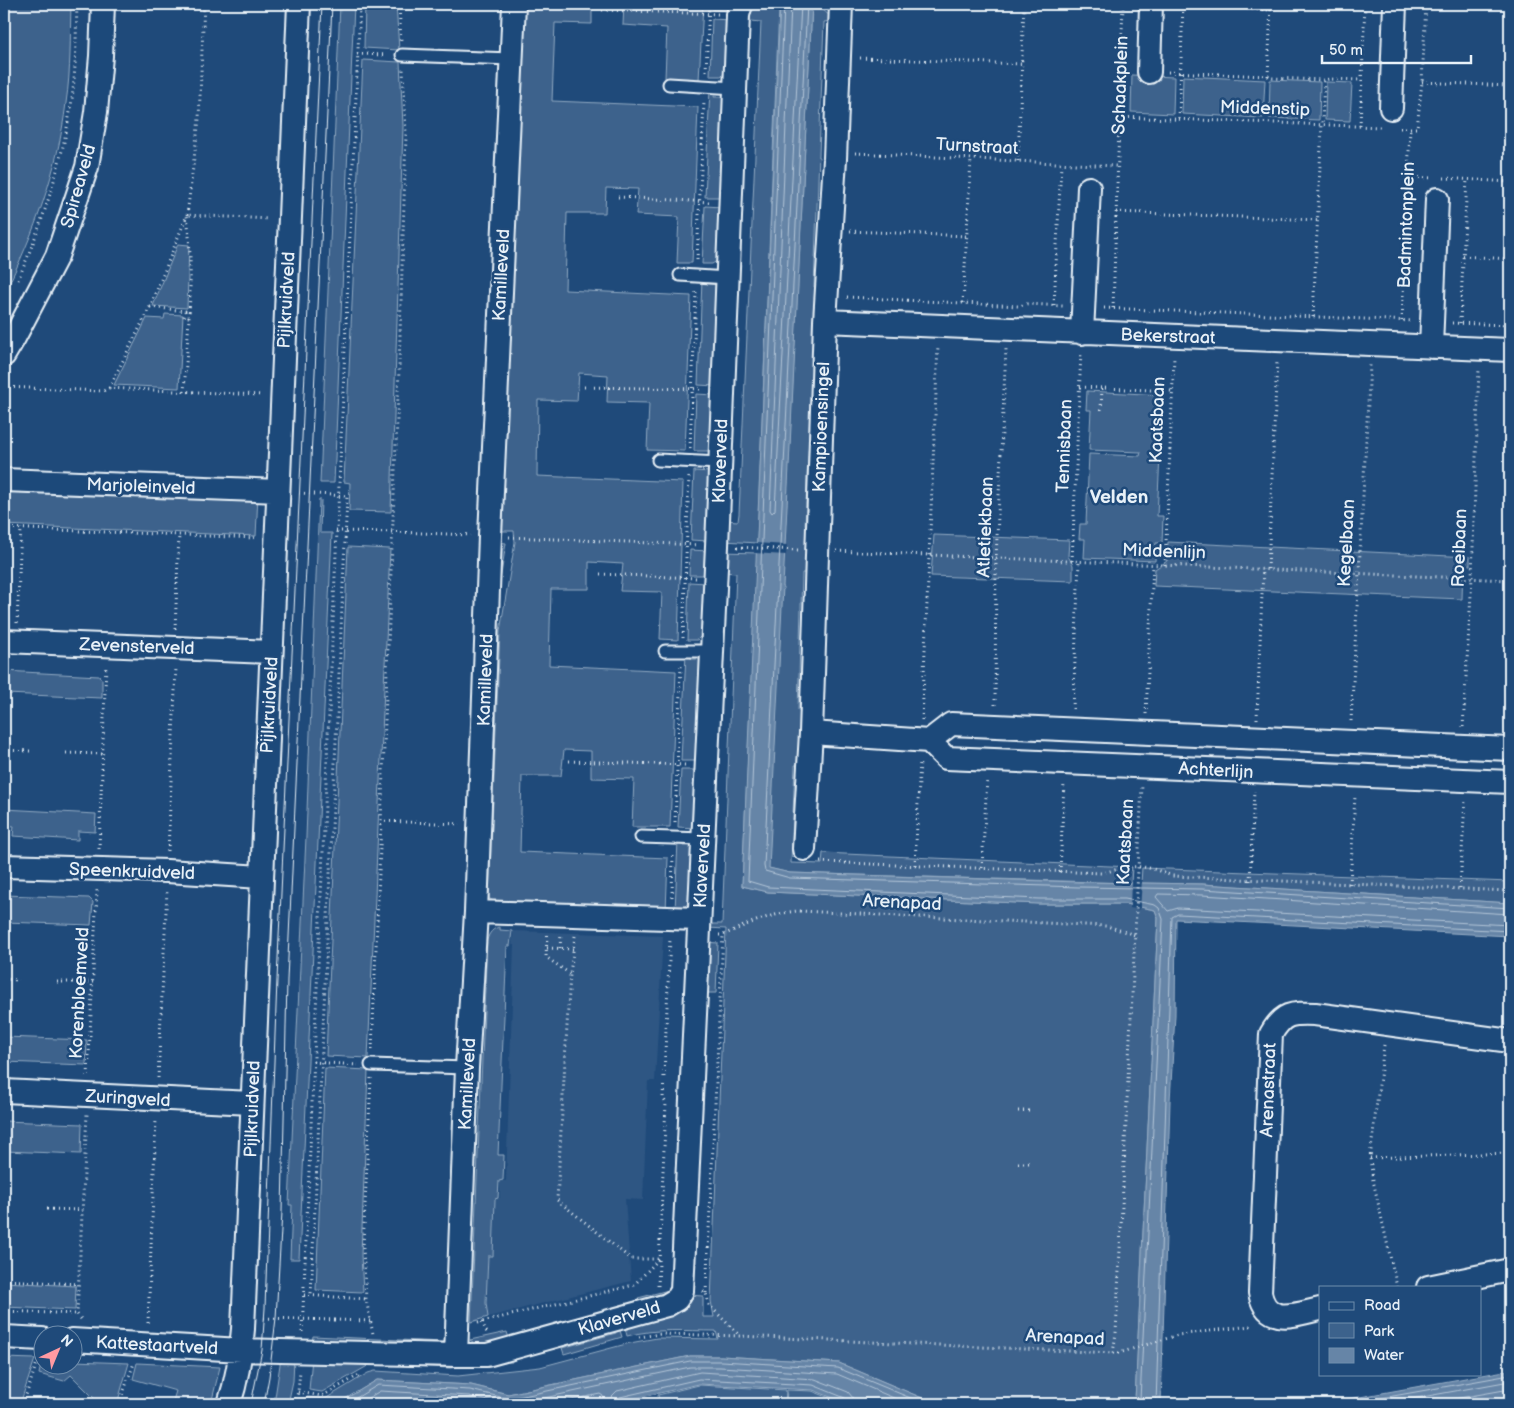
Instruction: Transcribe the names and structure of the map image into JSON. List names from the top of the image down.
{
  "streets": {
    "street": [
      "Schaakplein",
      "Spireaveld",
      "Badmintonplein",
      "Kamilleveld",
      "Pijlkruidveld",
      "Bekerstraat",
      "Kampioensingel",
      "Klaverveld",
      "Marjoleinveld",
      "Zevensterveld",
      "Achterlijn",
      "Speenkruidveld",
      "Arenastraat",
      "Zuringveld",
      "Kattestaartveld"
    ],
    "path": [
      "Middenstip",
      "Turnstraat",
      "Kaatsbaan",
      "Tennisbaan",
      "Atletiekbaan",
      "Kegelbaan",
      "Roeibaan",
      "Middenlijn",
      "Arenapad",
      "Korenbloemveld"
    ]
  },
  "crossings": [
    ["Schaakplein", "Middenstip"],
    ["Schaakplein", "Turnstraat"],
    ["Middenstip", "Badmintonplein"],
    ["Turnstraat", "Kampioensingel"],
    ["Badmintonplein", "Bekerstraat"],
    ["Kamilleveld", "Klaverveld"],
    ["Pijlkruidveld", "Klaverveld"],
    ["Pijlkruidveld", "Marjoleinveld"],
    ["Pijlkruidveld", "Zevensterveld"],
    ["Pijlkruidveld", "Speenkruidveld"],
    ["Pijlkruidveld", "Zuringveld"],
    ["Pijlkruidveld", "Kattestaartveld"],
    ["Bekerstraat", "Kaatsbaan"],
    ["Bekerstraat", "Kampioensingel"],
    ["Bekerstraat", "Tennisbaan"],
    ["Bekerstraat", "Atletiekbaan"],
    ["Bekerstraat", "Kegelbaan"],
    ["Bekerstraat", "Roeibaan"],
    ["Kaatsbaan", "Middenlijn"],
    ["Kaatsbaan", "Achterlijn"],
    ["Kaatsbaan", "Arenapad"],
    ["Kampioensingel", "Middenlijn"],
    ["Tennisbaan", "Middenlijn"],
    ["Klaverveld", "Arenapad"],
    ["Klaverveld", "Kattestaartveld"],
    ["Atletiekbaan", "Middenlijn"],
    ["Atletiekbaan", "Achterlijn"],
    ["Kegelbaan", "Middenlijn"],
    ["Kegelbaan", "Achterlijn"],
    ["Roeibaan", "Middenlijn"],
    ["Roeibaan", "Achterlijn"],
    ["Zevensterveld", "Korenbloemveld"],
    ["Speenkruidveld", "Korenbloemveld"],
    ["Korenbloemveld", "Zuringveld"]
  ],
  "districts": ["Velden"],
  "legend": ["Road", "Park", "Water"],
  "scale_bar": "50 m",
  "north": "top right"
}
